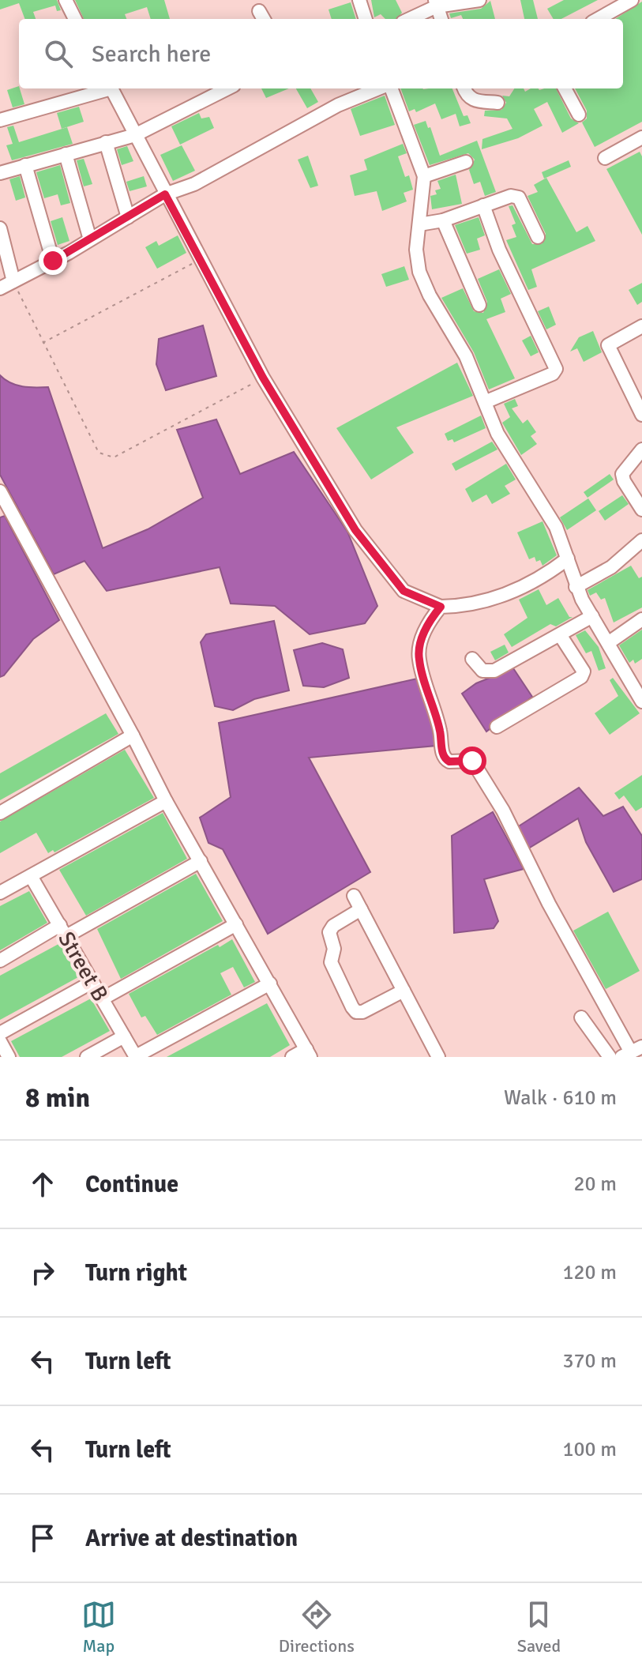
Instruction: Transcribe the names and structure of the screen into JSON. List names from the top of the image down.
{
  "streets": {
    "street": ["Street B"]
  },
  "page": {
    "search": "Search here",
    "heading": ["8 min", "Walk · 610 m"],
    "list": [
      ["Continue", "20 m"],
      ["Turn right", "120 m"],
      ["Turn left", "370 m"],
      ["Turn left", "100 m"],
      "Arrive at destination"
    ],
    "nav": ["Map", "Directions", "Saved"]
  }
}
